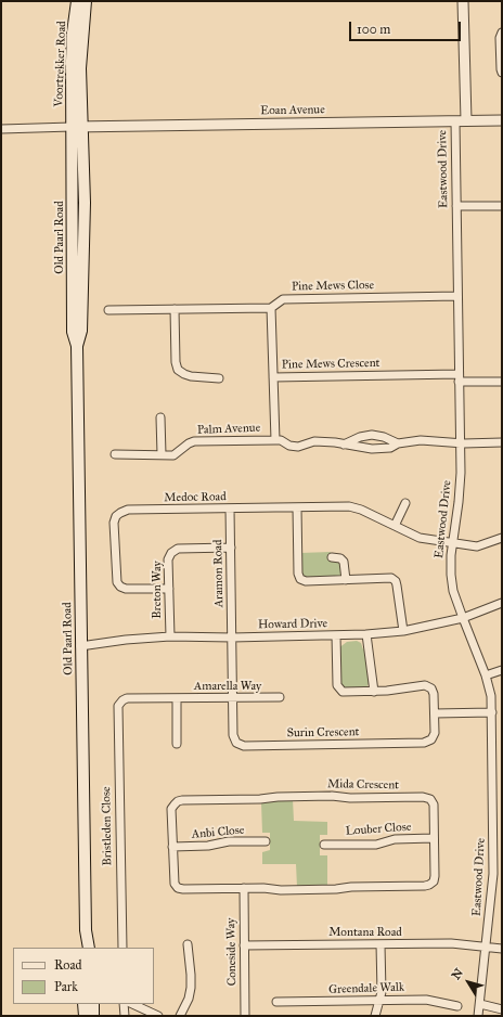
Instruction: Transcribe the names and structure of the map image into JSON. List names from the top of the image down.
{
  "streets": {
    "main road": ["Voortrekker Road", "Old Paarl Road"],
    "street": [
      "Eoan Avenue",
      "Eastwood Drive",
      "Pine Mews Close",
      "Pine Mews Crescent",
      "Palm Avenue",
      "Medoc Road",
      "Aramon Road",
      "Breton Way",
      "Howard Drive",
      "Amarella Way",
      "Surin Crescent",
      "Mida Crescent",
      "Bristleden Close",
      "Louber Close",
      "Anbi Close",
      "Montana Road",
      "Coneside Way",
      "Greendale Walk"
    ]
  },
  "crossings": [
    ["Voortrekker Road", "Eoan Avenue"],
    ["Voortrekker Road", "Old Paarl Road"],
    ["Eoan Avenue", "Eastwood Drive"],
    ["Eoan Avenue", "Old Paarl Road"],
    ["Eastwood Drive", "Pine Mews Close"],
    ["Eastwood Drive", "Pine Mews Crescent"],
    ["Eastwood Drive", "Palm Avenue"],
    ["Eastwood Drive", "Medoc Road"],
    ["Eastwood Drive", "Howard Drive"],
    ["Eastwood Drive", "Montana Road"],
    ["Old Paarl Road", "Howard Drive"],
    ["Pine Mews Close", "Pine Mews Crescent"],
    ["Medoc Road", "Aramon Road"],
    ["Medoc Road", "Breton Way"],
    ["Aramon Road", "Breton Way"],
    ["Aramon Road", "Howard Drive"],
    ["Aramon Road", "Surin Crescent"],
    ["Breton Way", "Howard Drive"],
    ["Howard Drive", "Surin Crescent"],
    ["Amarella Way", "Surin Crescent"],
    ["Amarella Way", "Bristleden Close"],
    ["Mida Crescent", "Louber Close"],
    ["Mida Crescent", "Anbi Close"],
    ["Mida Crescent", "Coneside Way"],
    ["Montana Road", "Coneside Way"]
  ],
  "legend": ["Road", "Park"],
  "scale_bar": "100 m",
  "north": "top left"
}
